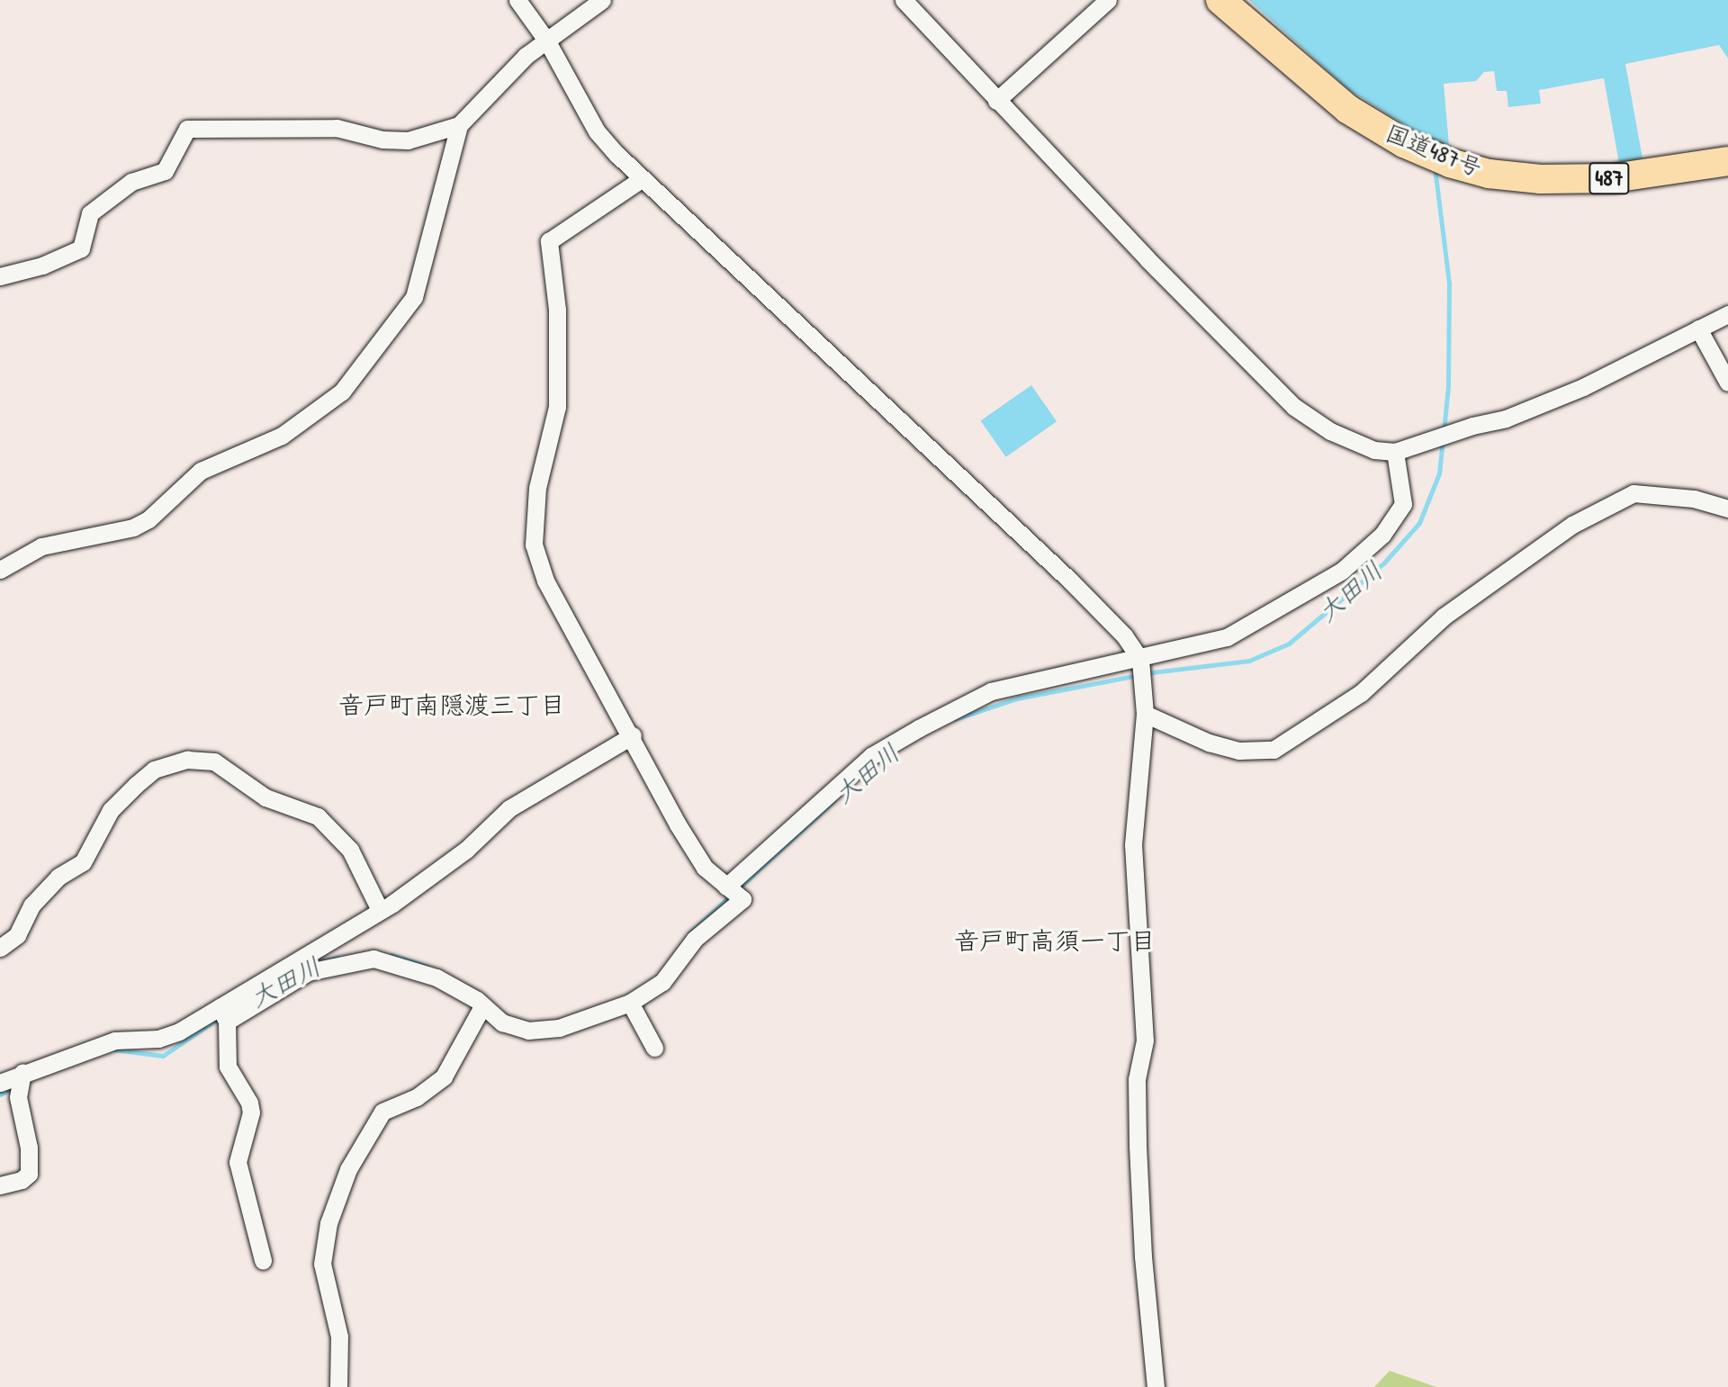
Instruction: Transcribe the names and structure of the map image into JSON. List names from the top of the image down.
{
  "streets": {
    "highway": ["国道487号", "487"]
  },
  "districts": ["音戸町南隠渡三丁目", "音戸町高須一丁目"],
  "water": ["大田川"]
}
